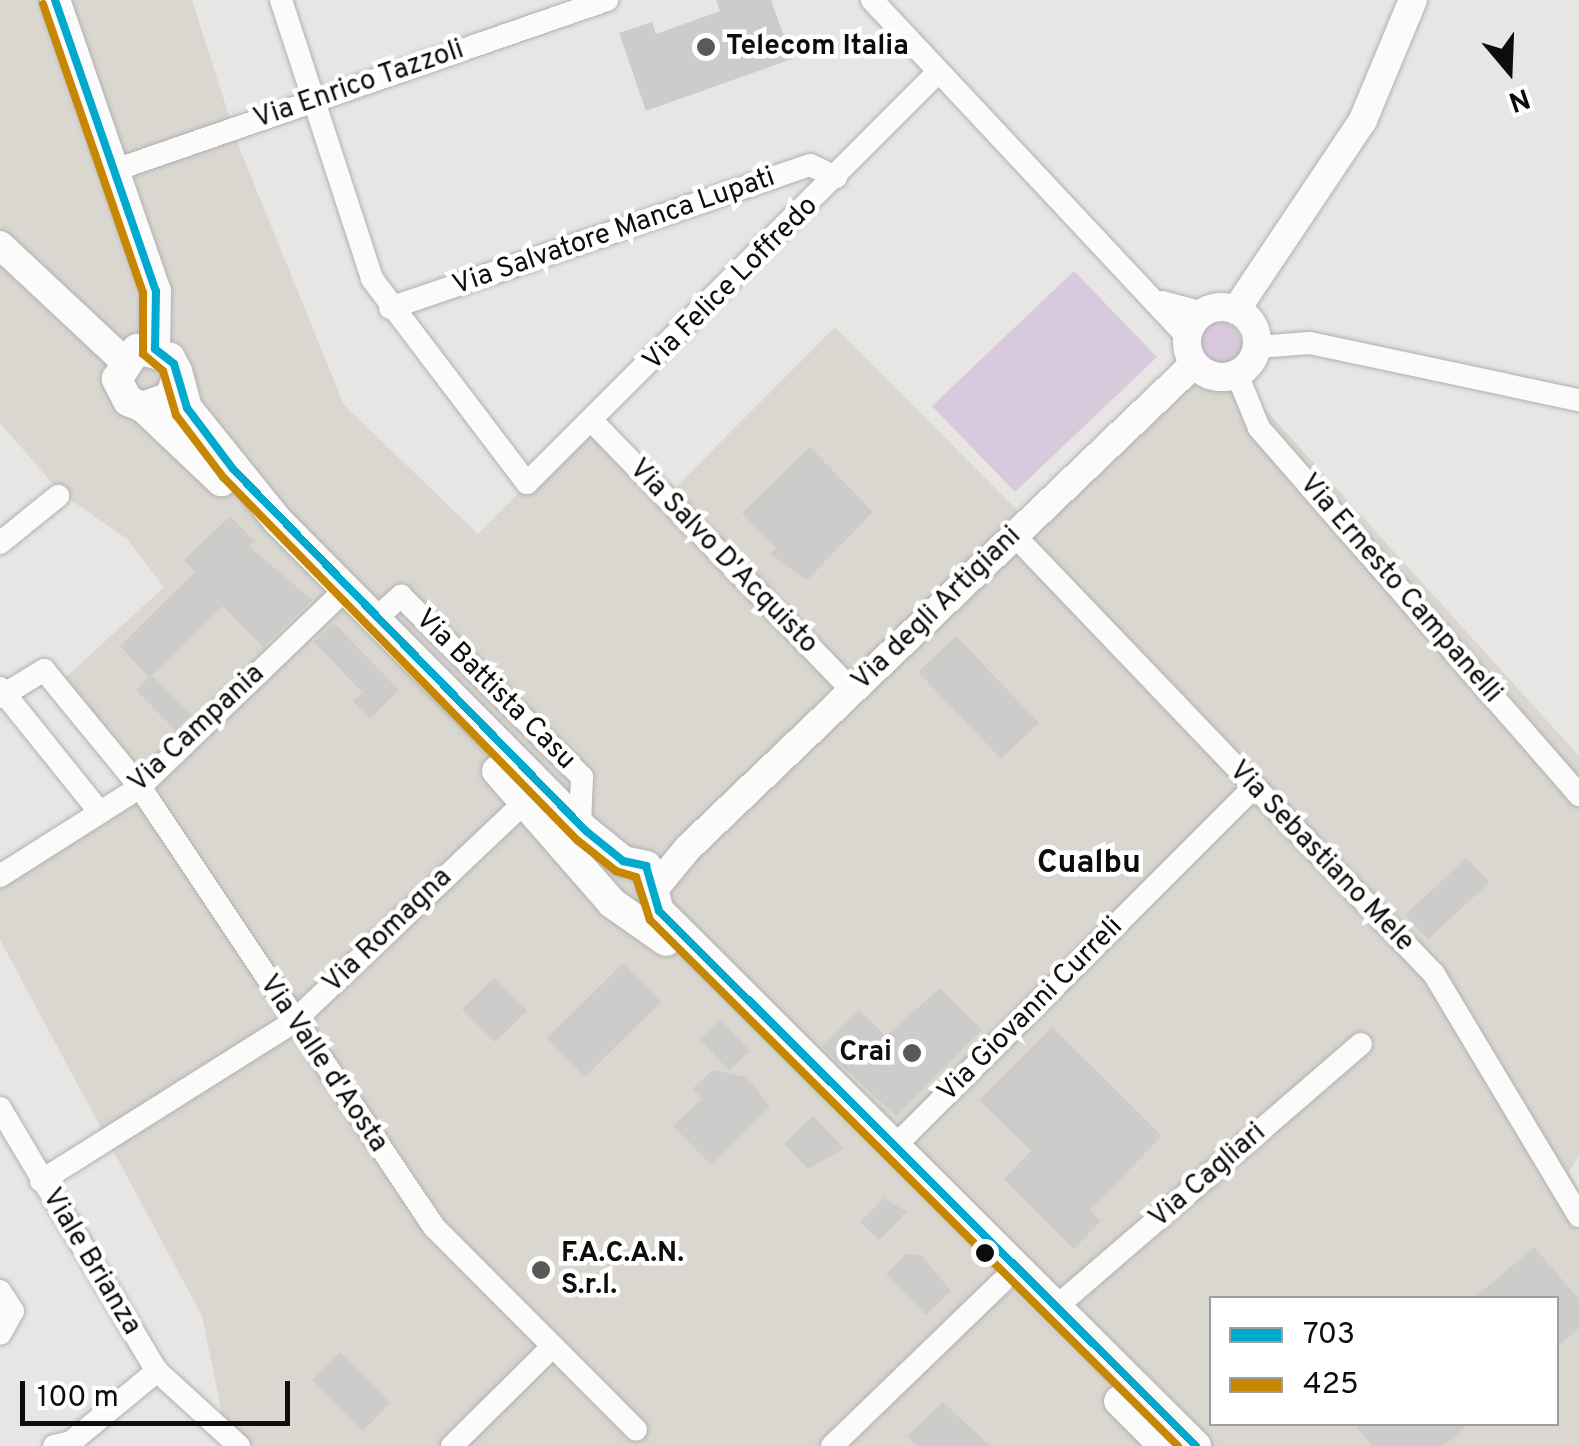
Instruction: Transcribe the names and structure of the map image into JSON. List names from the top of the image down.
{
  "streets": {
    "street": [
      "Via Enrico Tazzoli",
      "Via Salvatore Manca Lupati",
      "Via Felice Loffredo",
      "Via Salvo D'Acquisto",
      "Via Ernesto Campanelli",
      "Via degli Artigiani",
      "Via Campania",
      "Via Sebastiano Mele",
      "Via Romagna",
      "Via Giovanni Curreli",
      "Via Valle d'Aosta",
      "Via Cagliari",
      "Viale Brianza"
    ]
  },
  "crossings": [
    ["Via Salvatore Manca Lupati", "Via Felice Loffredo"],
    ["Via Felice Loffredo", "Via Salvo D'Acquisto"],
    ["Via Salvo D'Acquisto", "Via degli Artigiani"],
    ["Via Ernesto Campanelli", "Via degli Artigiani"],
    ["Via degli Artigiani", "Via Sebastiano Mele"],
    ["Via Campania", "Via Valle d'Aosta"],
    ["Via Sebastiano Mele", "Via Giovanni Curreli"],
    ["Via Romagna", "Via Valle d'Aosta"],
    ["Via Romagna", "Viale Brianza"]
  ],
  "districts": ["Cualbu"],
  "places": ["Telecom Italia", "Crai", "F.A.C.A.N. S.r.l."],
  "lines": ["transit line 703", "transit line 425"],
  "legend": ["703", "425"],
  "scale_bar": "100 m",
  "north": "bottom"
}
